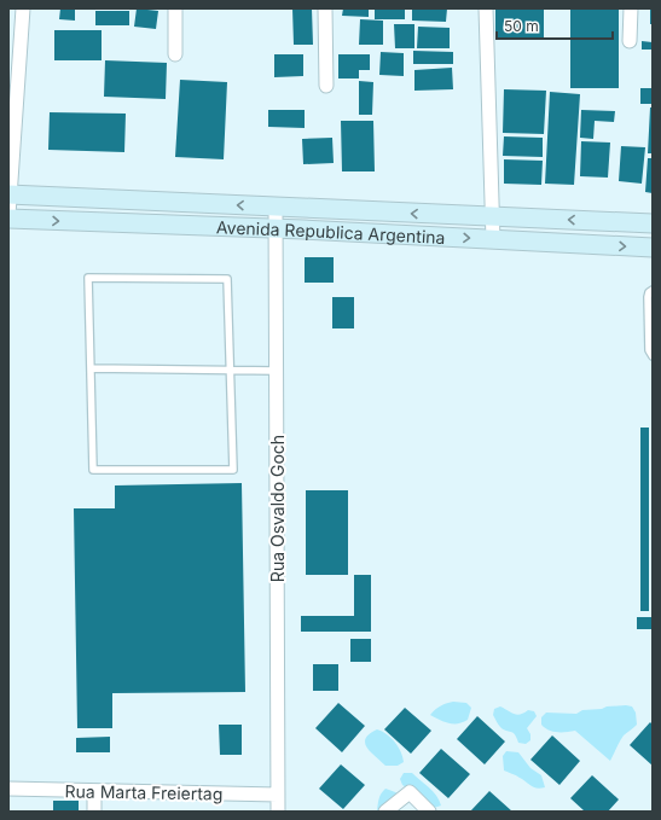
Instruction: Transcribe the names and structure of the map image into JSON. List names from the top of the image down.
{
  "streets": {
    "main road": ["Avenida Republica Argentina"],
    "street": ["Rua Osvaldo Goch", "Rua Marta Freiertag"]
  },
  "crossings": [
    ["Avenida Republica Argentina", "Rua Osvaldo Goch"],
    ["Rua Osvaldo Goch", "Rua Marta Freiertag"]
  ],
  "scale_bar": "50 m"
}
